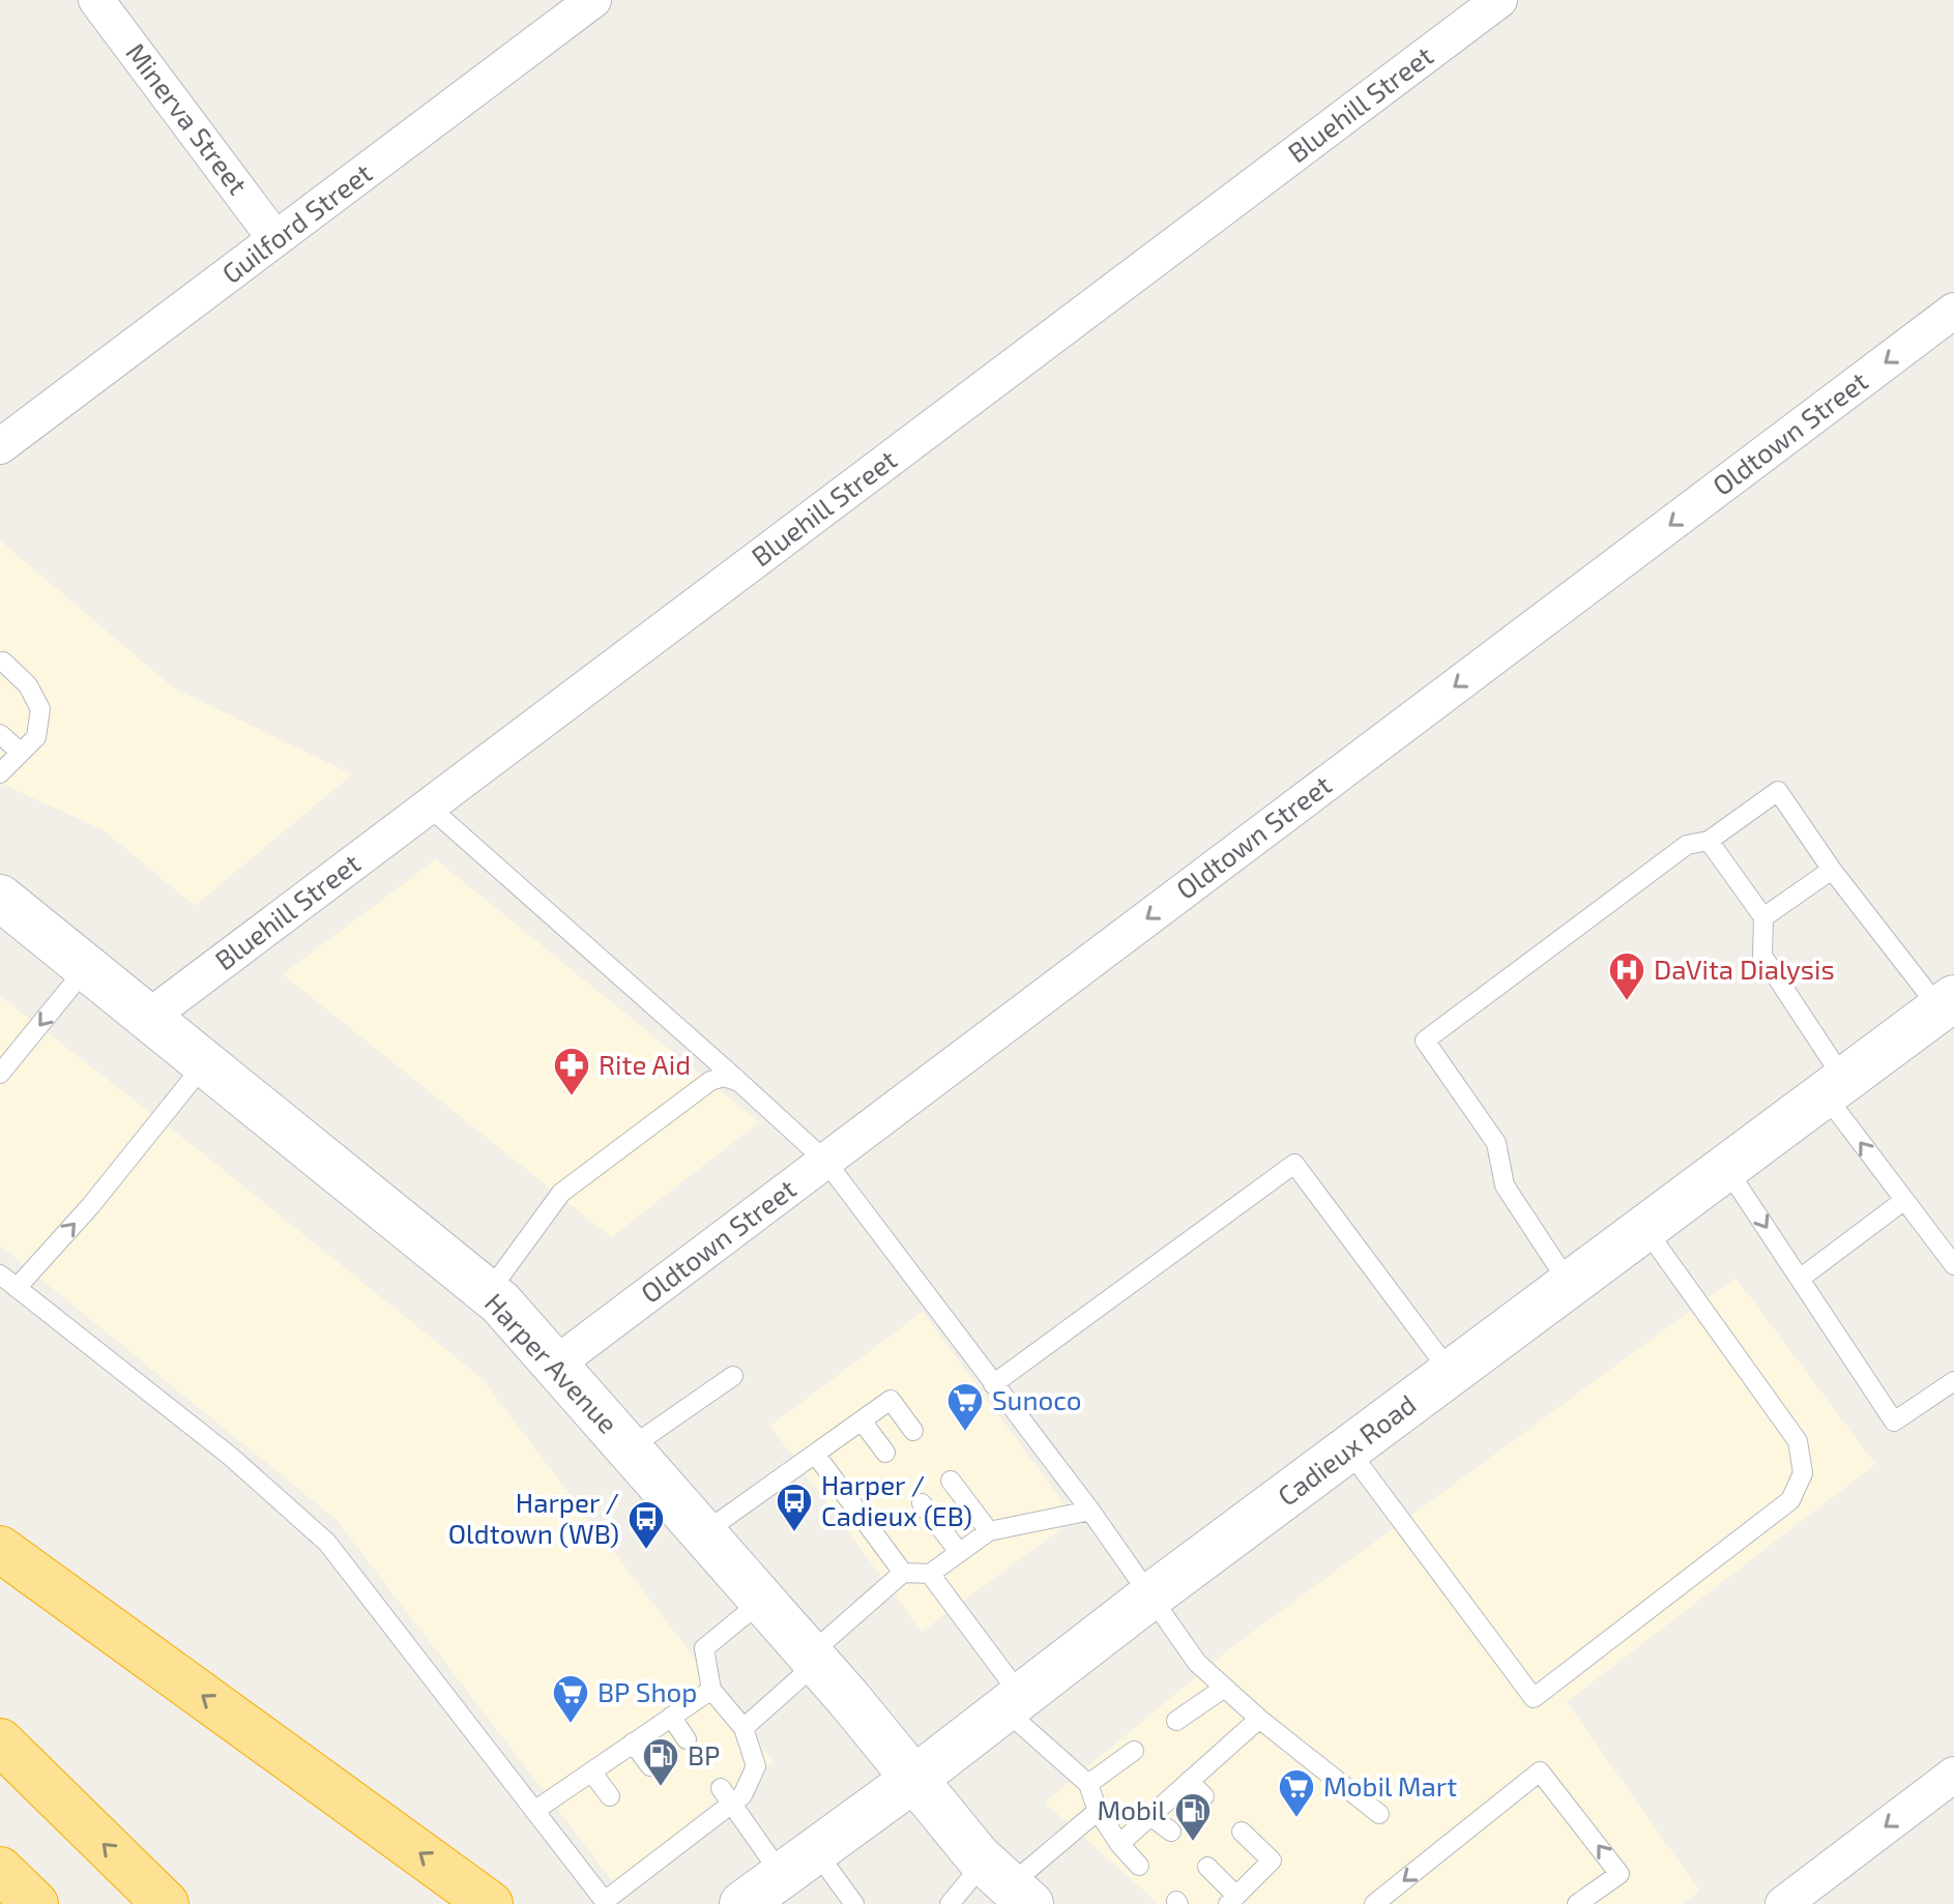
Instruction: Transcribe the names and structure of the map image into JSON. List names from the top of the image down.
{
  "streets": {
    "street": [
      "Bluehill Street",
      "Minerva Street",
      "Guilford Street",
      "Oldtown Street",
      "Harper Avenue",
      "Cadieux Road"
    ]
  },
  "crossings": [
    ["Bluehill Street", "Harper Avenue"],
    ["Minerva Street", "Guilford Street"],
    ["Oldtown Street", "Harper Avenue"],
    ["Harper Avenue", "Cadieux Road"]
  ],
  "one_way": ["Oldtown Street"],
  "places": {
    "hospital": ["DaVita Dialysis"],
    "pharmacy": ["Rite Aid"],
    "supermarket": ["Sunoco", "BP Shop", "Mobil Mart"],
    "bus stop": ["Harper / Cadieux (EB)", "Harper / Oldtown (WB)"],
    "fuel station": ["BP", "Mobil"]
  }
}
